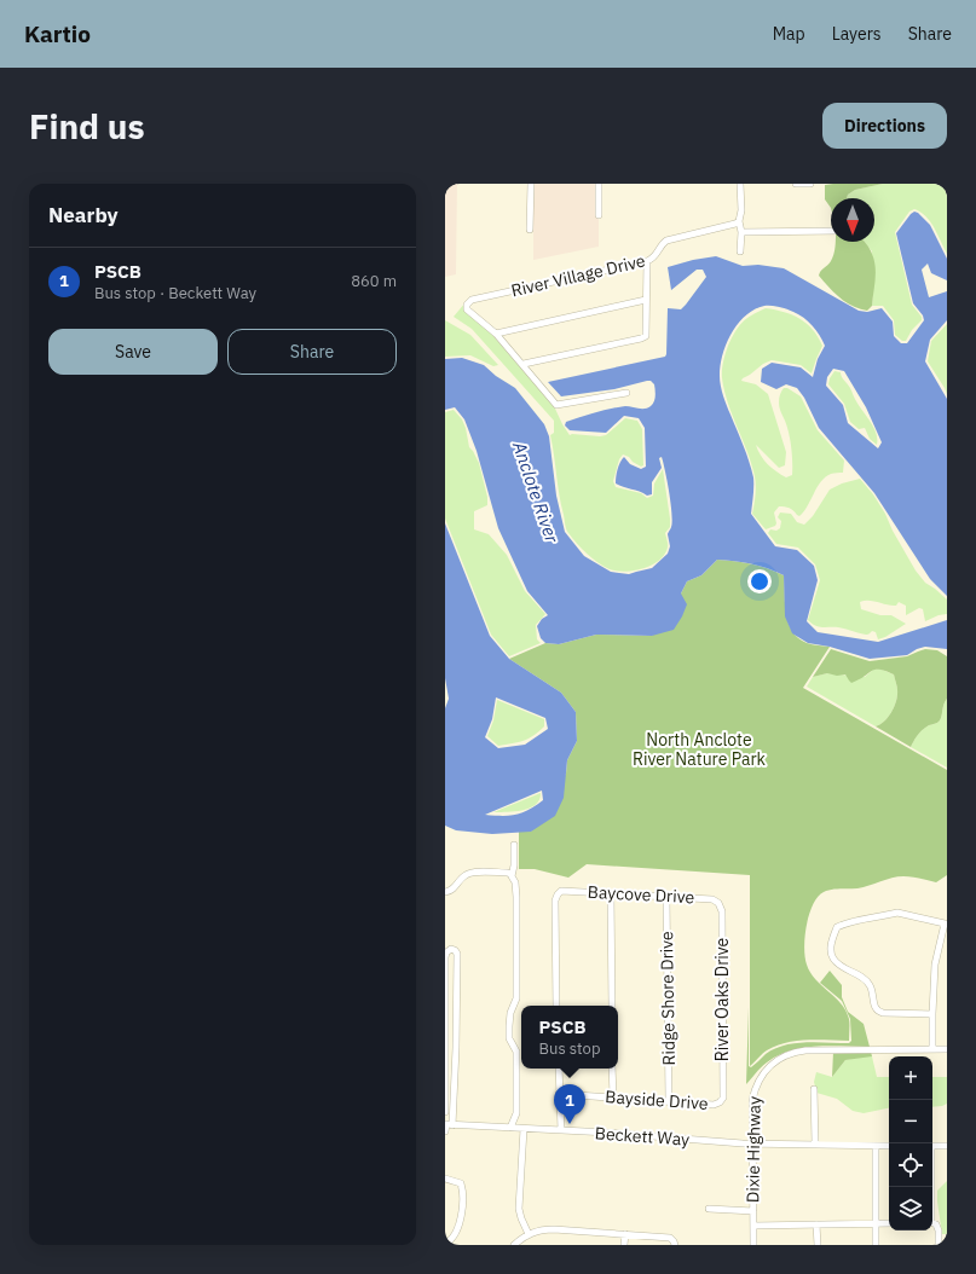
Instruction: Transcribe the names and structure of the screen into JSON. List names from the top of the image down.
{
  "streets": {
    "street": [
      "River Village Drive",
      "Baycove Drive",
      "Ridge Shore Drive",
      "River Oaks Drive",
      "Bayside Drive",
      "Beckett Way",
      "Dixie Highway"
    ]
  },
  "crossings": [
    ["Baycove Drive", "Ridge Shore Drive"],
    ["Baycove Drive", "River Oaks Drive"],
    ["Ridge Shore Drive", "Bayside Drive"],
    ["River Oaks Drive", "Bayside Drive"],
    ["Beckett Way", "Dixie Highway"]
  ],
  "water": ["Anclote River"],
  "parks": ["North Anclote River Nature Park"],
  "north": "bottom",
  "page": {
    "header": "Kartio",
    "nav": ["Map", "Layers", "Share"],
    "buttons": [
      "Directions",
      ["Save", "Share"]
    ],
    "title": "Find us",
    "heading": "Nearby",
    "list": [
      {
        "mark": "1",
        "name": "PSCB",
        "note": "Bus stop · Beckett Way",
        "value": "860 m"
      }
    ],
    "popup": ["PSCB", "Bus stop"],
    "map_buttons": ["+", "−"],
    "pins": "1"
  }
}
